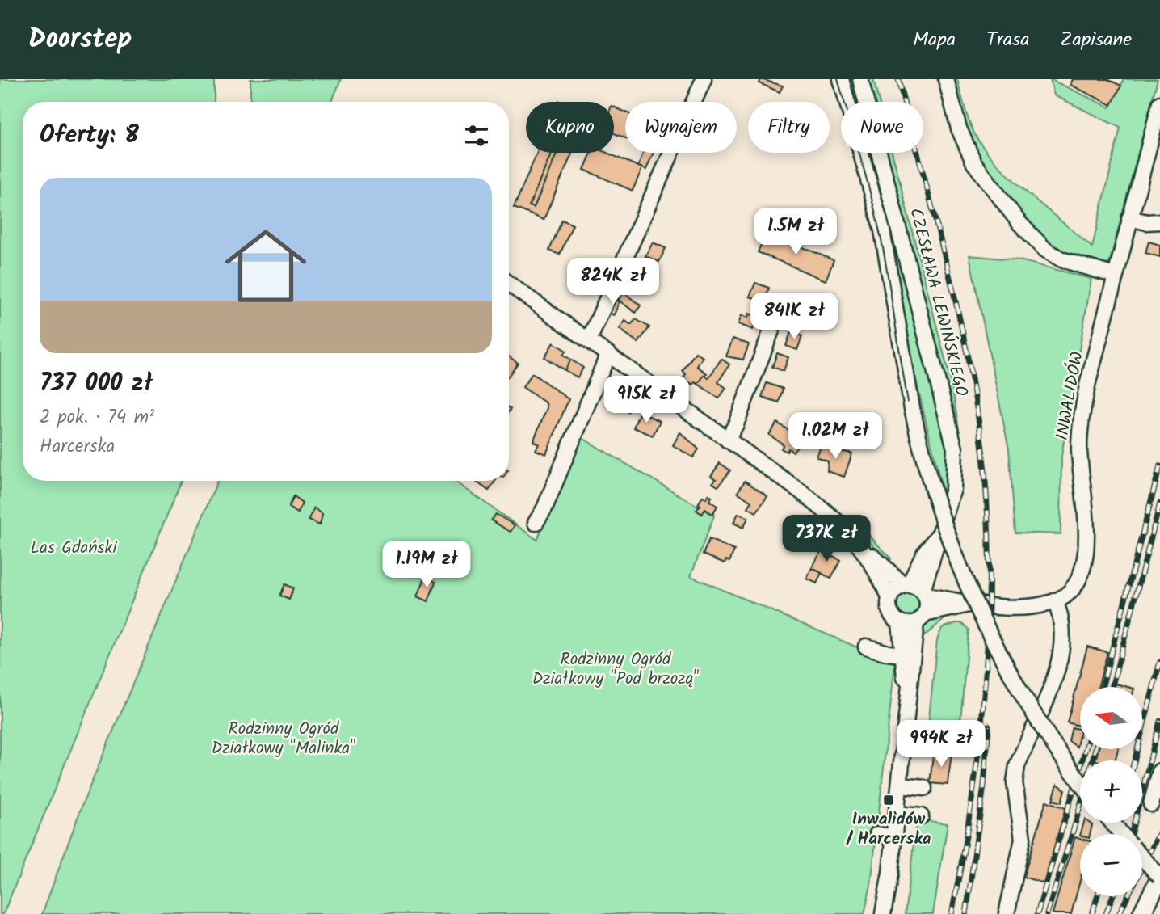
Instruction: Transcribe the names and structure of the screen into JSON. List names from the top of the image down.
{
  "streets": {
    "street": ["CZESŁAWA LEWIŃSKIEGO", "INWALIDÓW"]
  },
  "parks": ["Las Gdański", "Rodzinny Ogród Działkowy \"Pod brzozą\"", "Rodzinny Ogród Działkowy \"Malinka\""],
  "places": {
    "transit": ["Inwalidów / Harcerska"]
  },
  "north": "left",
  "page": {
    "header": "Doorstep",
    "nav": ["Mapa", "Trasa", "Zapisane"],
    "chip": [
      "Kupno",
      "Wynajem",
      "Filtry",
      "Nowe"
    ],
    "heading": "Oferty: 8",
    "list": [
      {
        "name": "737 000 zł",
        "note": "2 pok. · 74 m² · Harcerska"
      }
    ],
    "price": [
      "1.5M zł",
      "824K zł",
      "841K zł",
      "915K zł",
      "1.02M zł",
      "737K zł",
      "1.19M zł",
      "994K zł"
    ],
    "map_buttons": ["+", "−"]
  }
}
